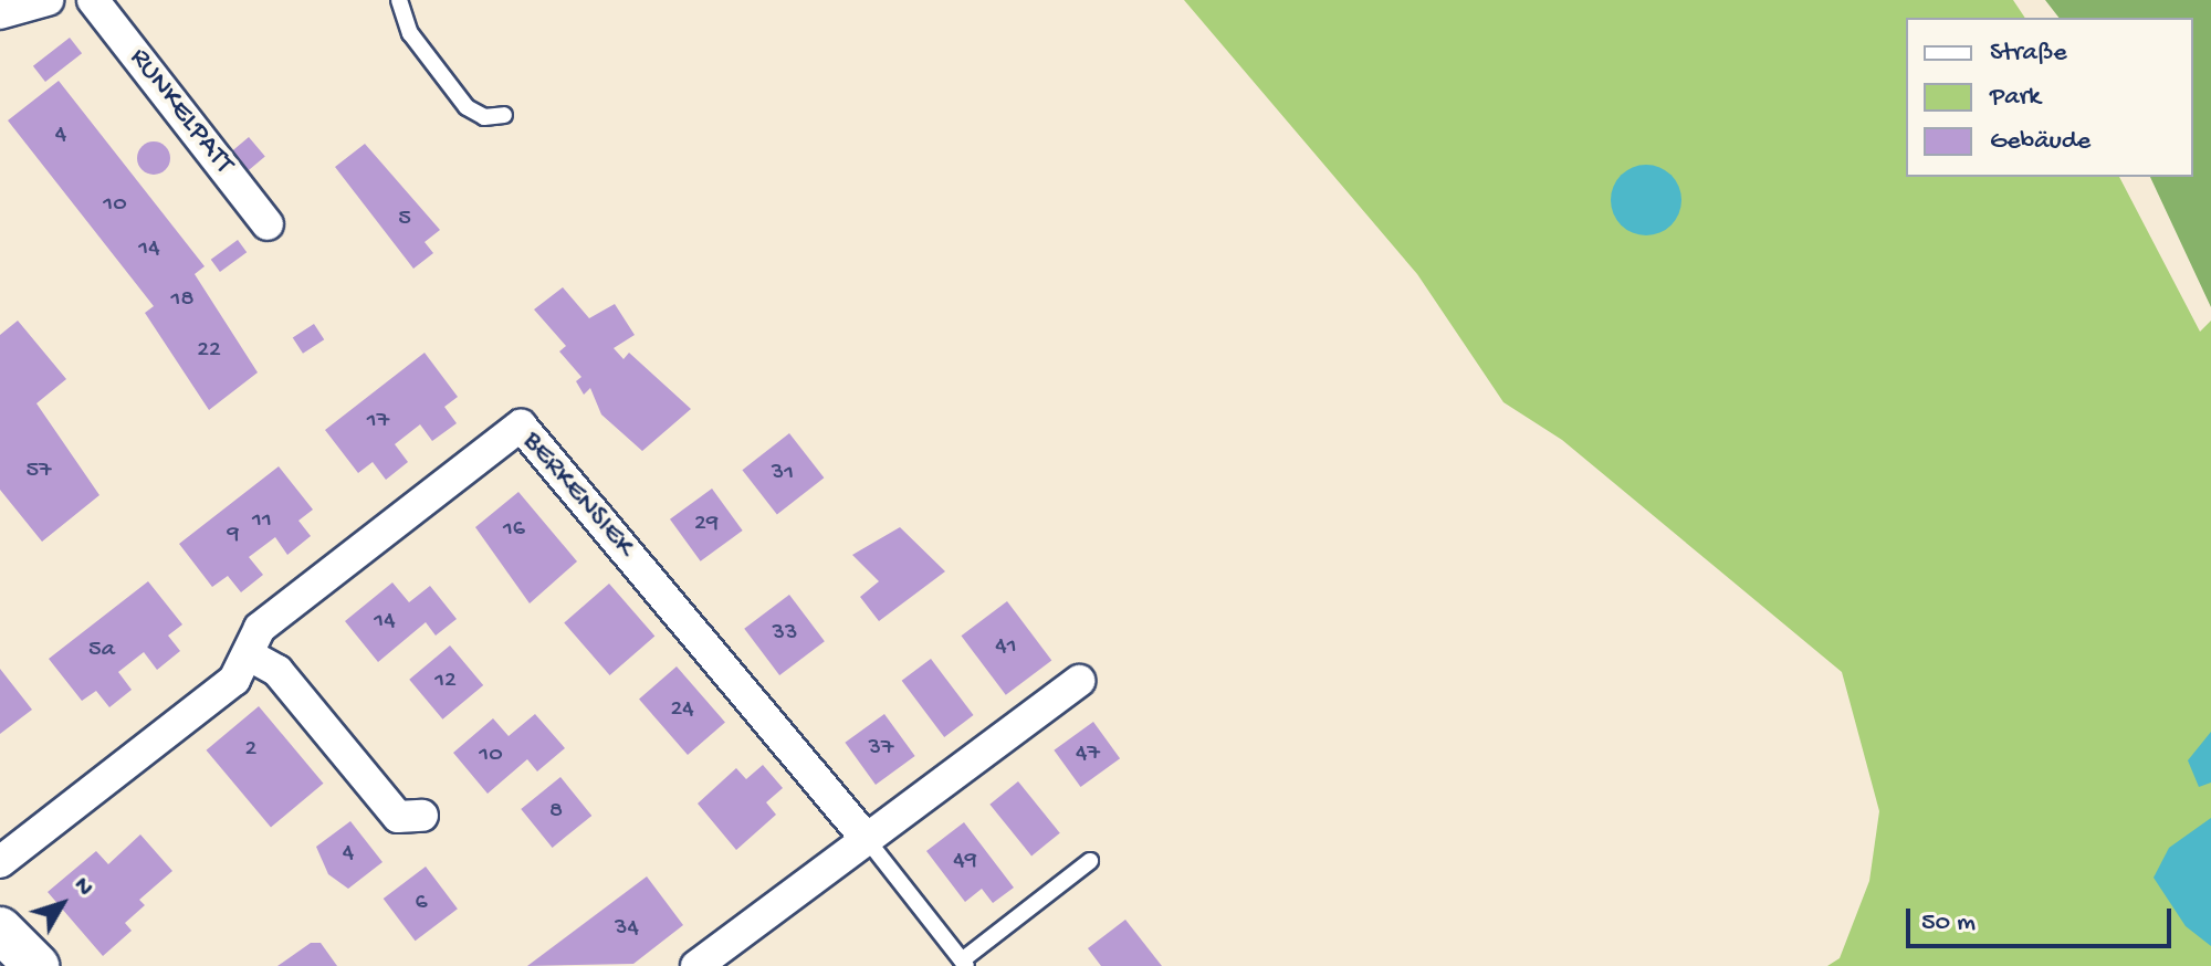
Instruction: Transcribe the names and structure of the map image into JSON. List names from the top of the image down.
{
  "streets": {
    "street": ["RUNKELPATT", "BERKENSIEK"]
  },
  "house_numbers": [
    "4",
    "10",
    "5",
    "14",
    "18",
    "22",
    "17",
    "57",
    "31",
    "11",
    "29",
    "16",
    "9",
    "14",
    "33",
    "41",
    "5a",
    "12",
    "24",
    "37",
    "2",
    "47",
    "10",
    "8",
    "4",
    "49",
    "6",
    "34"
  ],
  "legend": ["Straße", "Park", "Gebäude"],
  "scale_bar": "50 m",
  "north": "top right"
}
